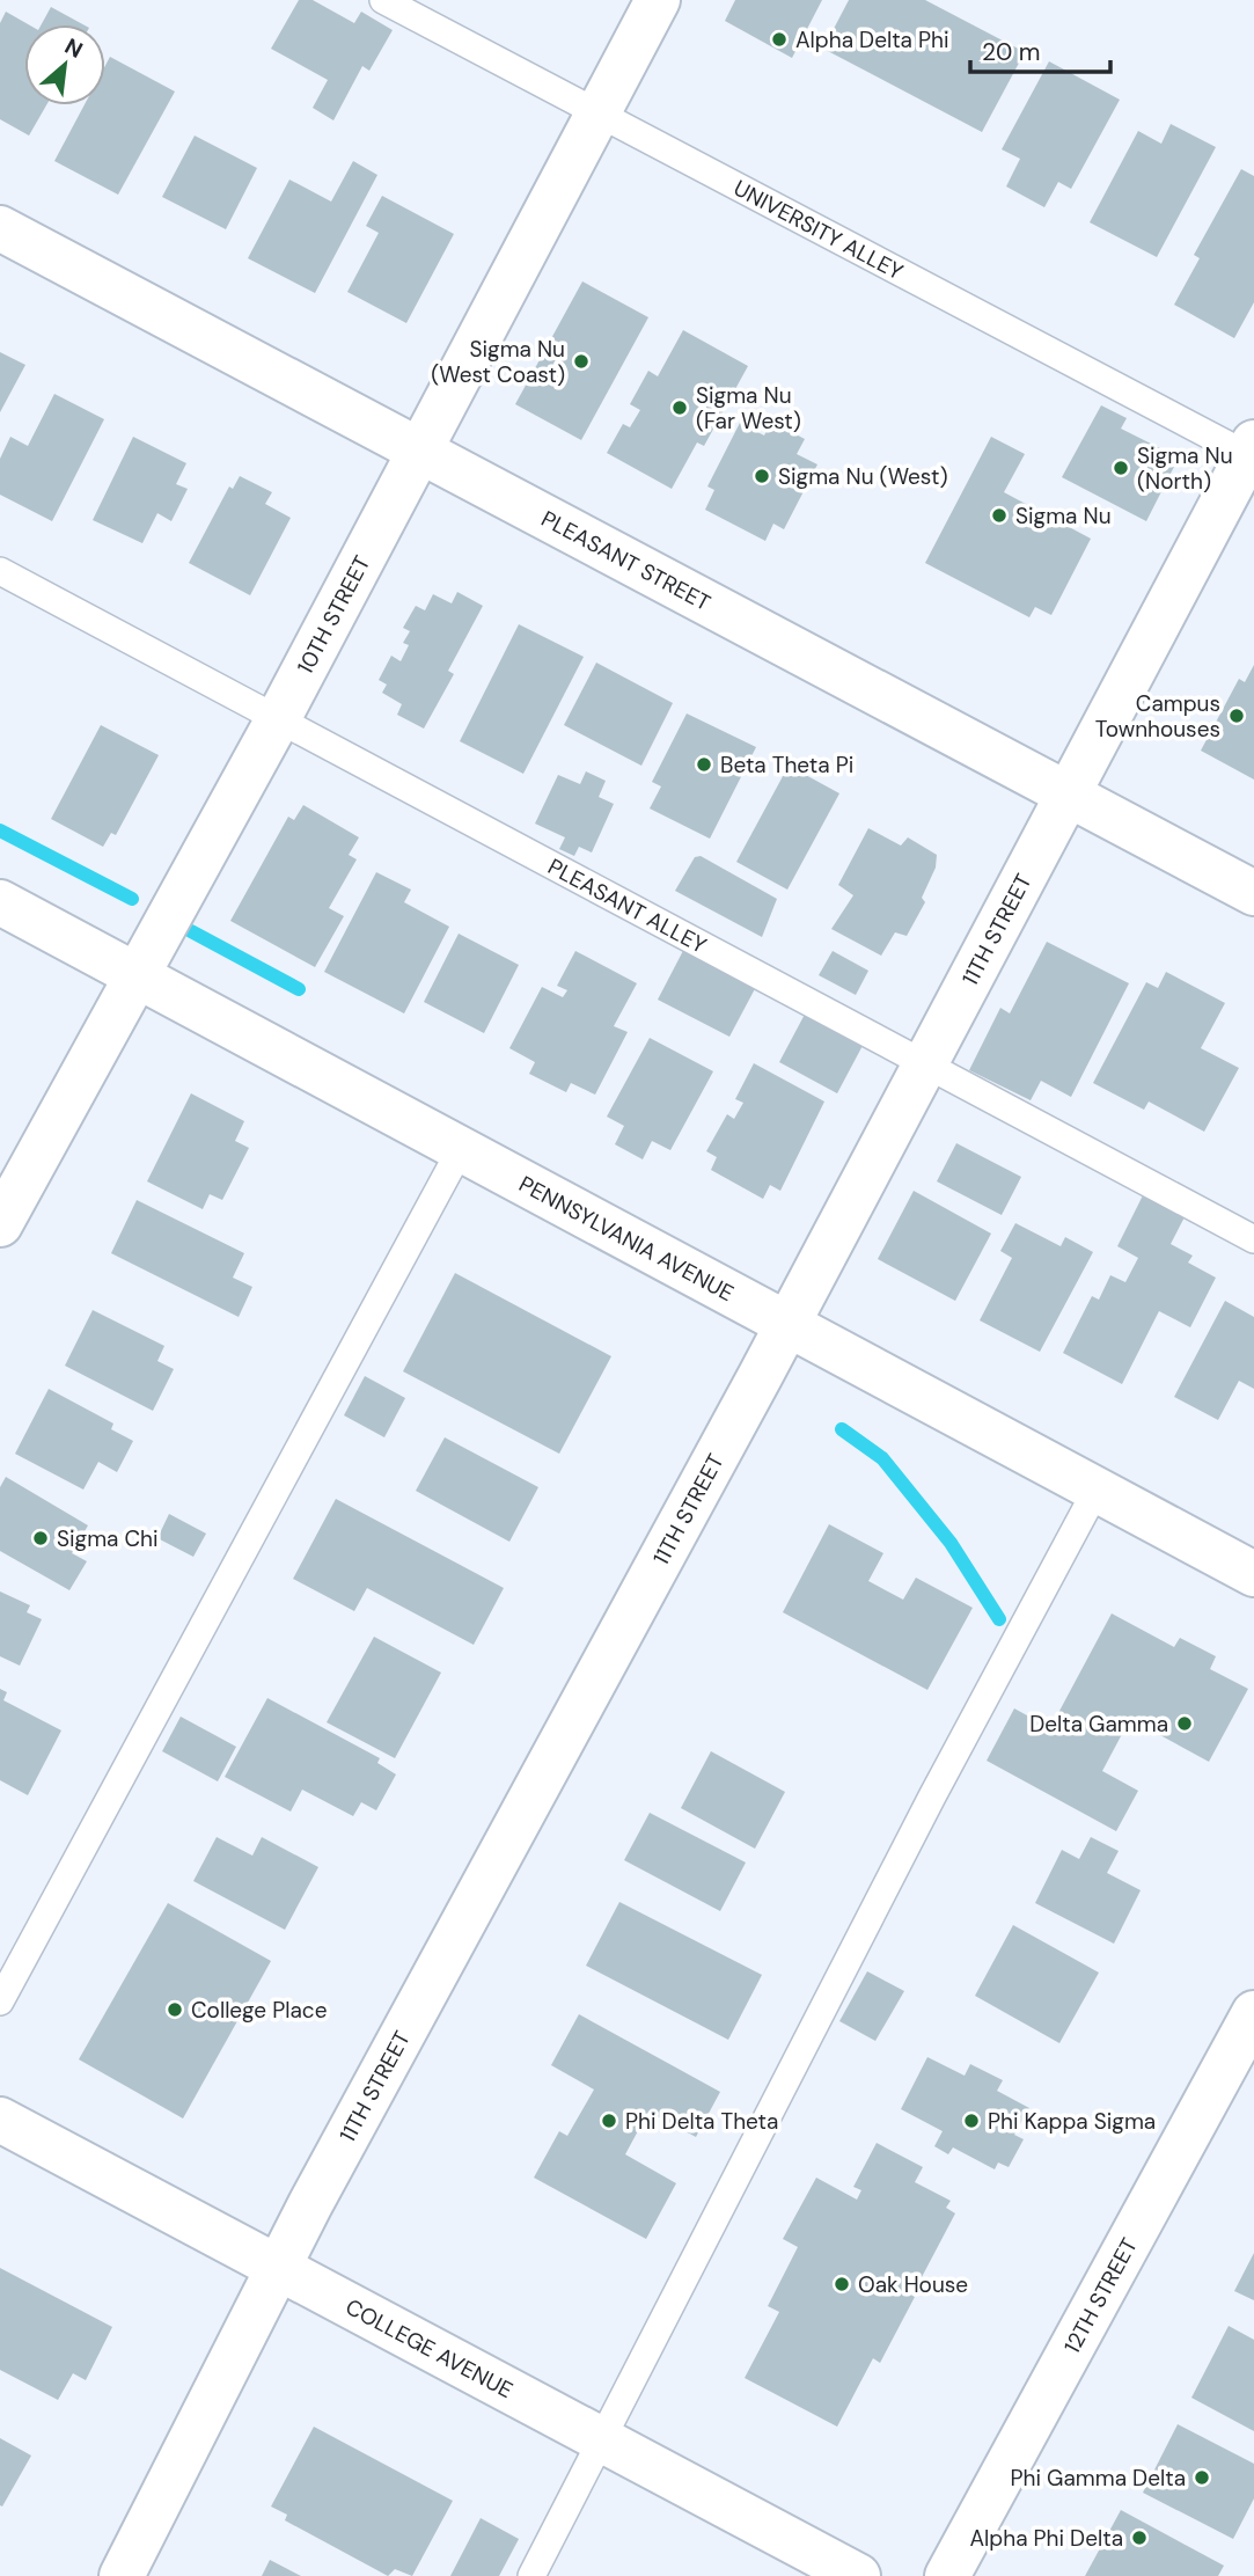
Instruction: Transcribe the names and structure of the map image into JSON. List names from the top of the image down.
{
  "streets": {
    "street": [
      "PLEASANT STREET",
      "10TH STREET",
      "11TH STREET",
      "PENNSYLVANIA AVENUE",
      "12TH STREET",
      "COLLEGE AVENUE"
    ],
    "lane": ["UNIVERSITY ALLEY", "PLEASANT ALLEY"]
  },
  "crossings": [
    ["UNIVERSITY ALLEY", "10TH STREET"],
    ["UNIVERSITY ALLEY", "11TH STREET"],
    ["PLEASANT STREET", "10TH STREET"],
    ["PLEASANT STREET", "11TH STREET"],
    ["10TH STREET", "PLEASANT ALLEY"],
    ["10TH STREET", "PENNSYLVANIA AVENUE"],
    ["PLEASANT ALLEY", "11TH STREET"],
    ["11TH STREET", "PENNSYLVANIA AVENUE"],
    ["11TH STREET", "COLLEGE AVENUE"]
  ],
  "places": [
    "Alpha Delta Phi",
    "Sigma Nu (West Coast)",
    "Sigma Nu (Far West)",
    "Sigma Nu (North)",
    "Sigma Nu (West)",
    "Sigma Nu",
    "Campus Townhouses",
    "Beta Theta Pi",
    "Sigma Chi",
    "Delta Gamma",
    "College Place",
    "Phi Delta Theta",
    "Phi Kappa Sigma",
    "Oak House",
    "Phi Gamma Delta",
    "Alpha Phi Delta"
  ],
  "scale_bar": "20 m",
  "north": "top right"
}
